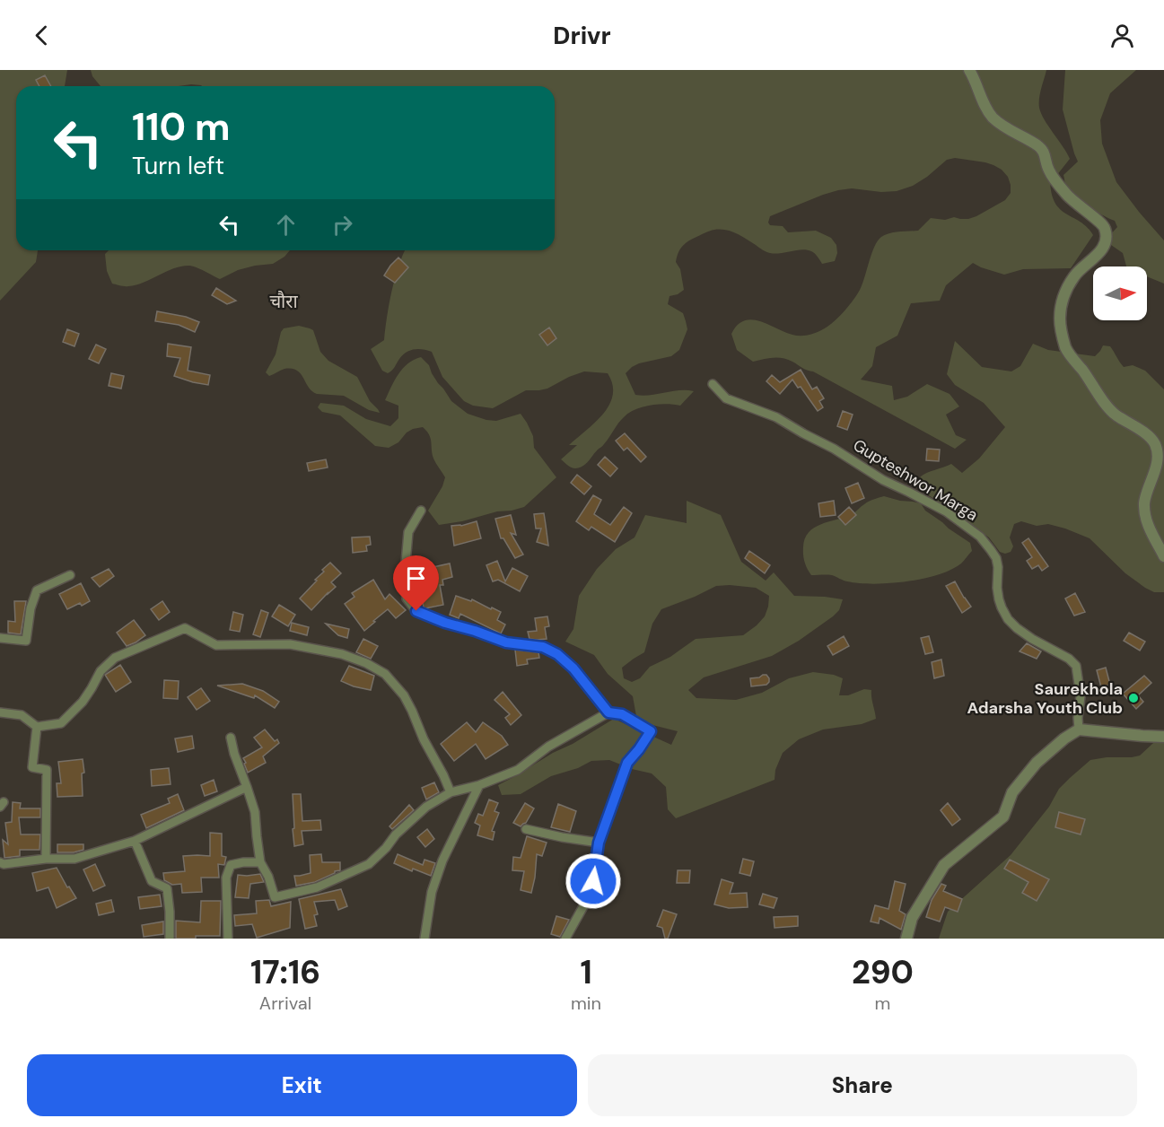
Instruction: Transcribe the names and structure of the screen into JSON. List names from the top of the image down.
{
  "streets": {
    "street": ["Gupteshwor Marga"]
  },
  "districts": ["चौरा"],
  "places": ["Saurekhola Adarsha Youth Club"],
  "north": "right",
  "page": {
    "header": "Drivr",
    "turn": ["110 m", "Turn left"],
    "eta": [
      "17:16",
      "Arrival",
      "1",
      "min",
      "290",
      "m"
    ],
    "buttons": ["Exit", "Share"]
  }
}
